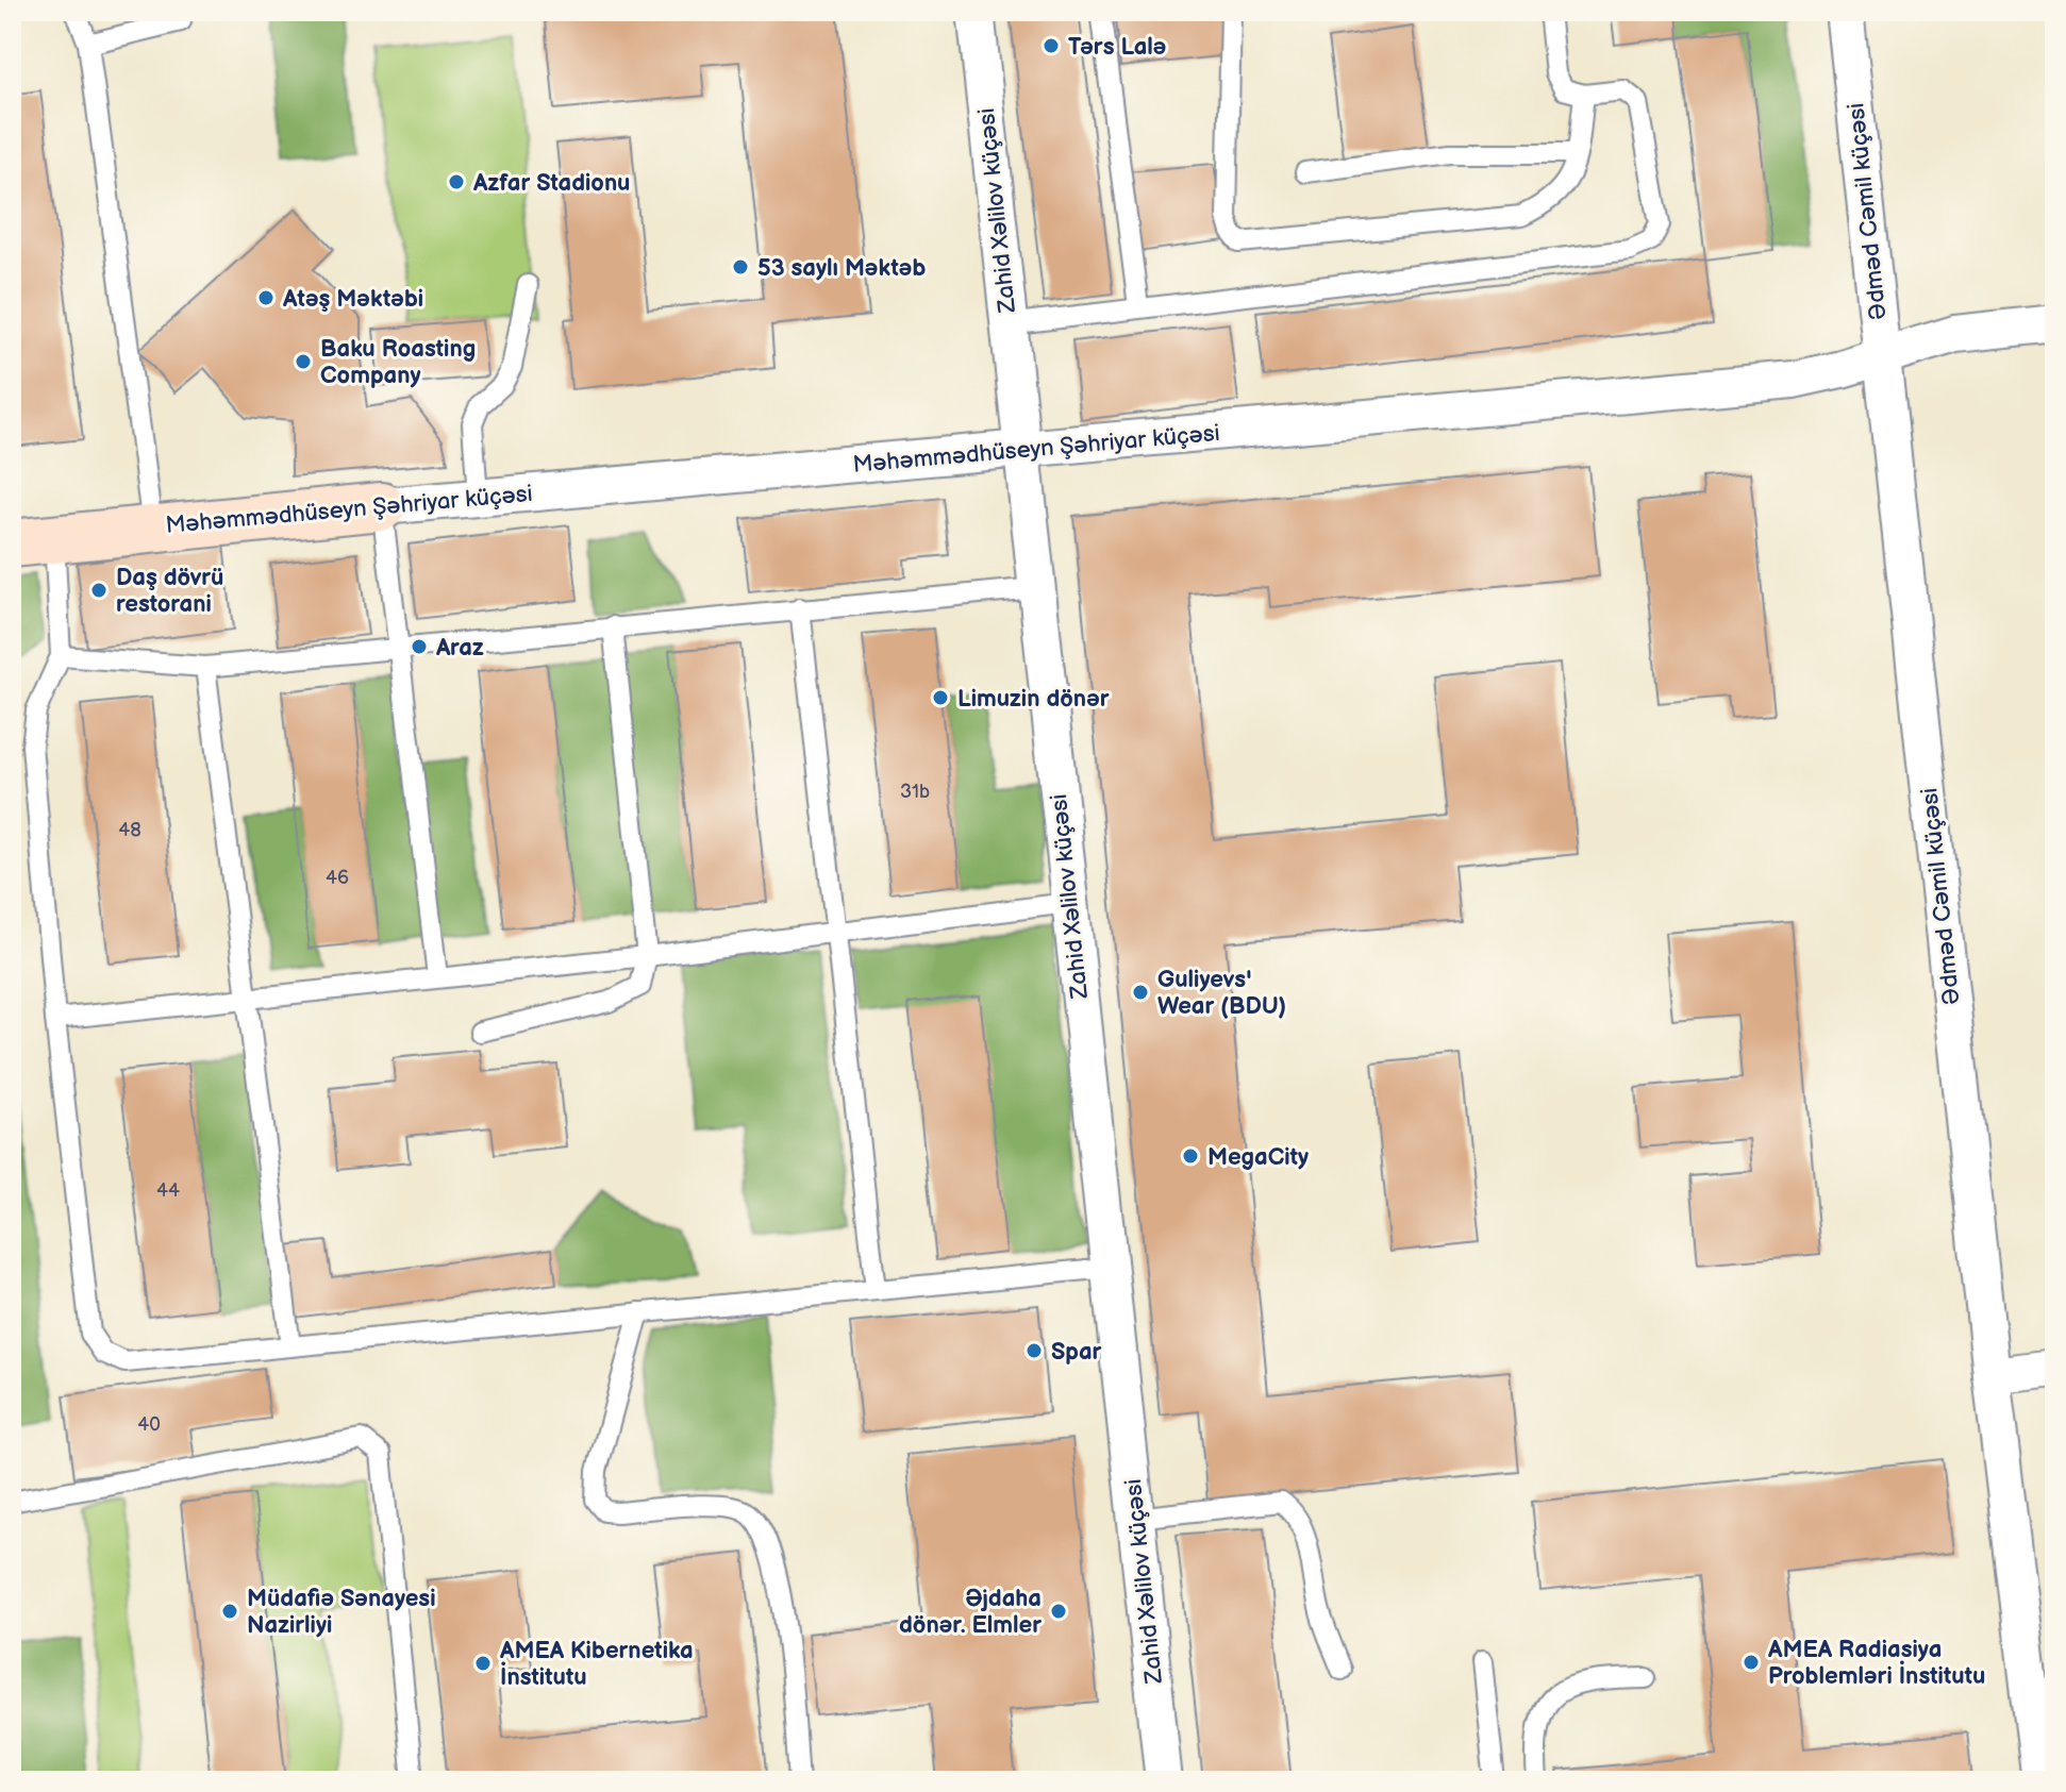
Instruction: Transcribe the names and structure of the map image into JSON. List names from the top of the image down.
{
  "streets": {
    "street": ["Zahid Xəlilov küçəsi", "Ədməd Cəmil küçəsi", "Məhəmmədhüseyn Şəhriyar küçəsi"]
  },
  "crossings": [
    ["Zahid Xəlilov küçəsi", "Məhəmmədhüseyn Şəhriyar küçəsi"],
    ["Ədməd Cəmil küçəsi", "Məhəmmədhüseyn Şəhriyar küçəsi"]
  ],
  "places": [
    "Tərs Lalə",
    "Azfar Stadionu",
    "53 saylı Məktəb",
    "Atəş Məktəbi",
    "Baku Roasting Company",
    "Daş dövrü restorani",
    "Araz",
    "Limuzin dönər",
    "Guliyevs' Wear (BDU)",
    "MegaCity",
    "Spar",
    "Müdafiə Sənayesi Nazirliyi",
    "Əjdaha dönər. Elmler",
    "AMEA Radiasiya Problemləri İnstitutu",
    "AMEA Kibernetika İnstitutu"
  ],
  "house_numbers": [
    "31b",
    "48",
    "46",
    "44",
    "40"
  ]
}
